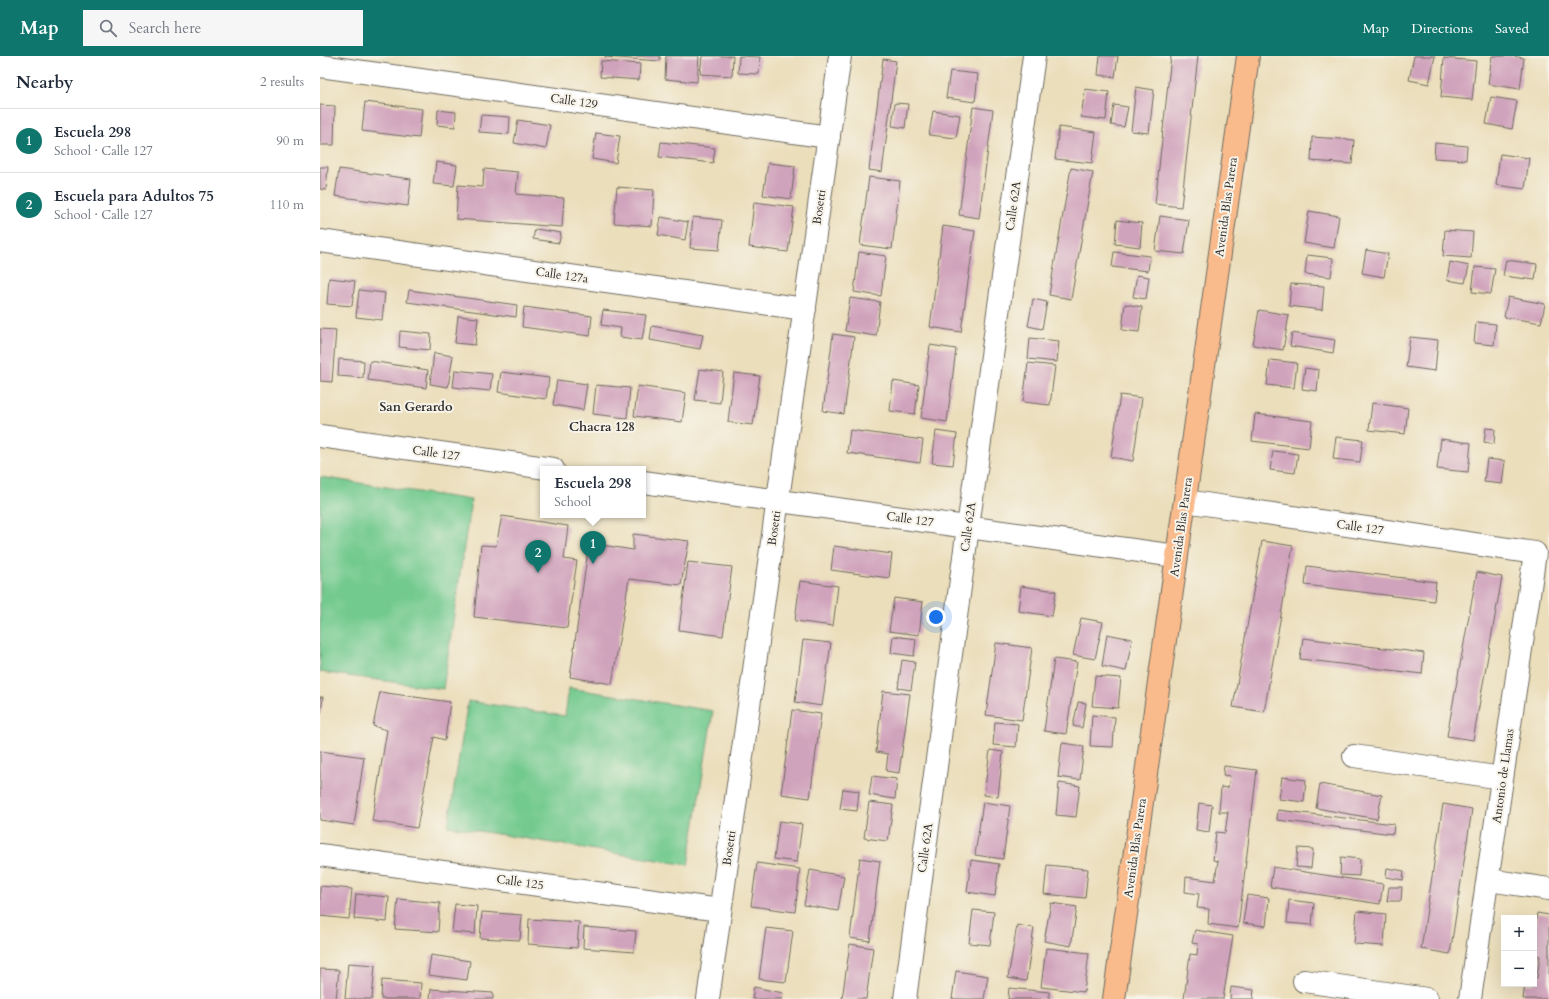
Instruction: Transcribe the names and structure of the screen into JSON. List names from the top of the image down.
{
  "streets": {
    "main road": ["Avenida Blas Parera"],
    "street": [
      "Calle 129",
      "Calle 62A",
      "Bosetti",
      "Calle 127a",
      "Calle 127",
      "Antonio de Llamas",
      "Calle 125"
    ]
  },
  "crossings": [
    ["Calle 129", "Bosetti"],
    ["Calle 62A", "Calle 127"],
    ["Bosetti", "Calle 127a"],
    ["Bosetti", "Calle 127"],
    ["Bosetti", "Calle 125"],
    ["Avenida Blas Parera", "Calle 127"],
    ["Calle 127", "Antonio de Llamas"]
  ],
  "districts": ["San Gerardo", "Chacra 128"],
  "page": {
    "header": "Map",
    "search": "Search here",
    "nav": ["Map", "Directions", "Saved"],
    "heading": ["Nearby", "2 results"],
    "list": [
      {
        "mark": "1",
        "name": "Escuela 298",
        "note": "School · Calle 127",
        "value": "90 m"
      },
      {
        "mark": "2",
        "name": "Escuela para Adultos 75",
        "note": "School · Calle 127",
        "value": "110 m"
      }
    ],
    "popup": ["Escuela 298", "School"],
    "pins": ["1", "2"],
    "map_buttons": ["+", "−"]
  }
}
